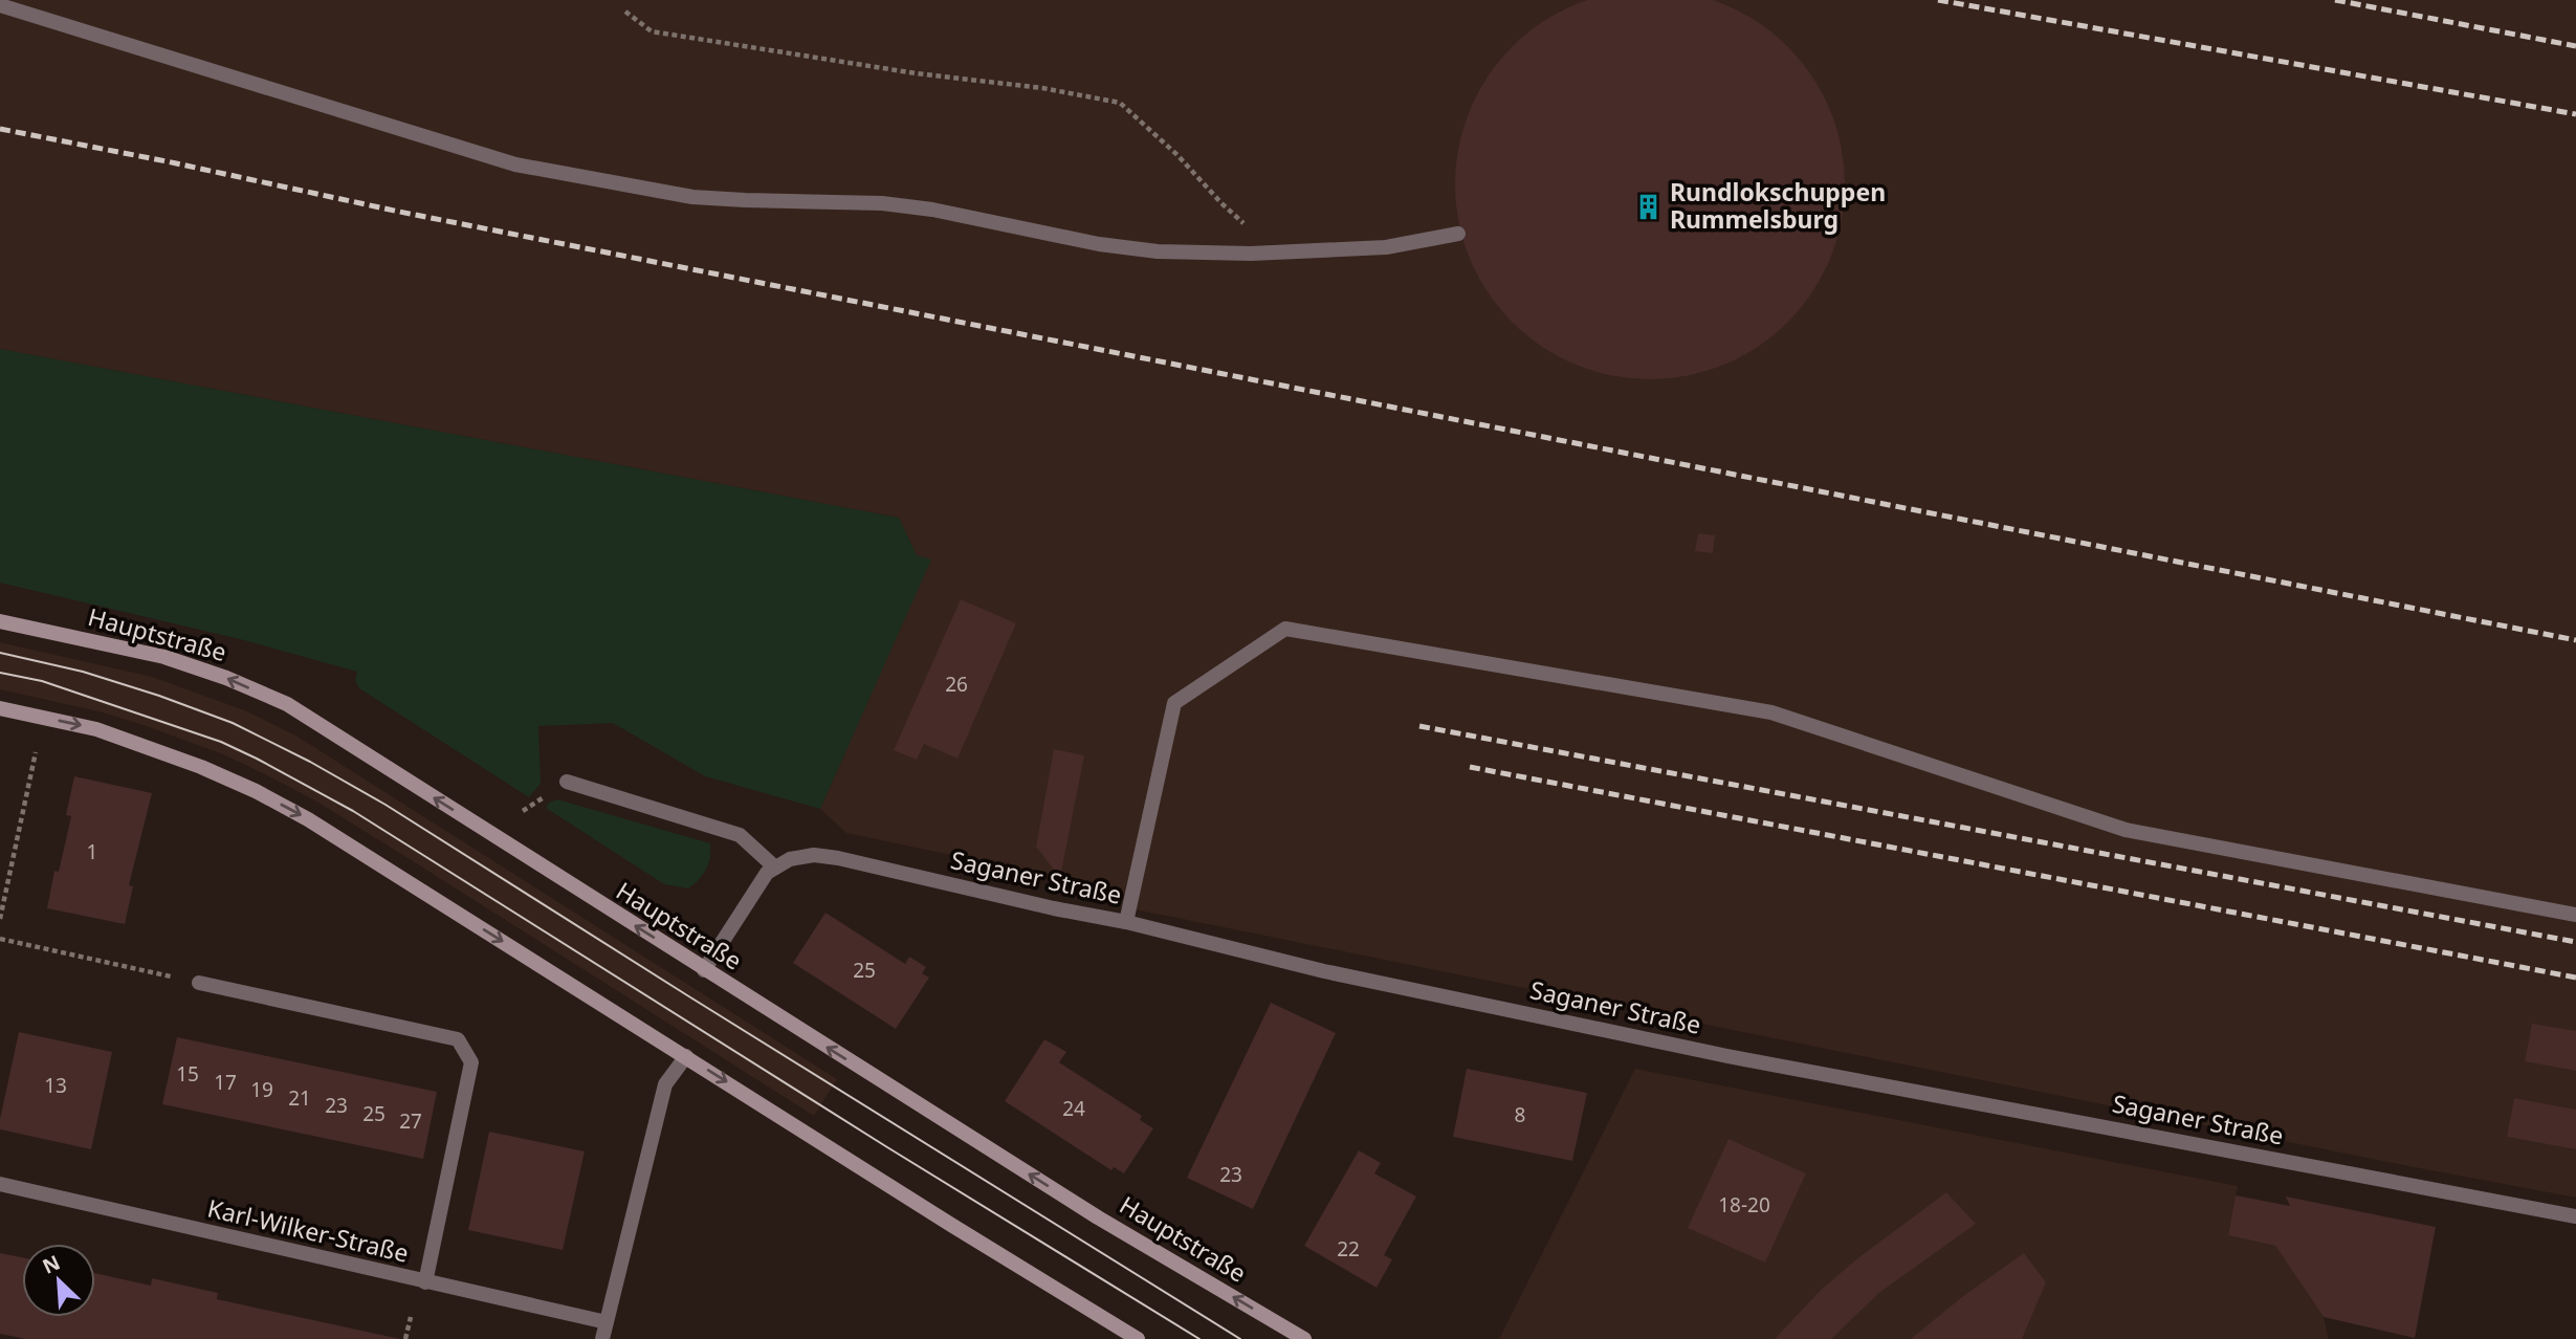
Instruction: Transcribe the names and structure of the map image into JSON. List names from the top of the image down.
{
  "streets": {
    "main road": ["Hauptstraße"],
    "street": ["Saganer Straße", "Karl-Wilker-Straße"]
  },
  "places": {
    "building": ["Rundlokschuppen Rummelsburg"]
  },
  "house_numbers": [
    "26",
    "1",
    "25",
    "15",
    "17",
    "13",
    "19",
    "21",
    "23",
    "24",
    "25",
    "8",
    "27",
    "23",
    "18-20",
    "22"
  ],
  "north": "top left"
}
